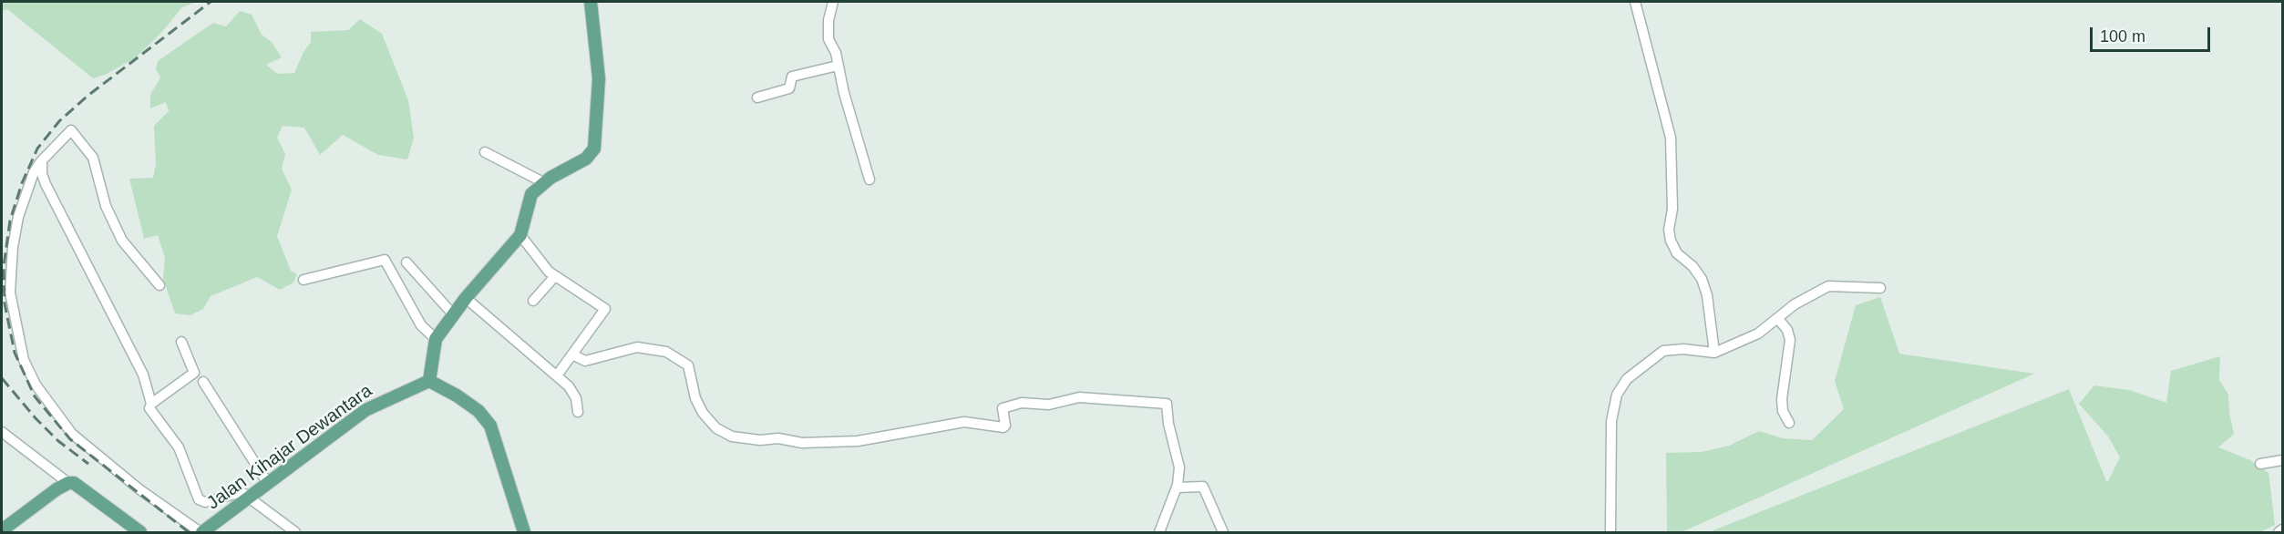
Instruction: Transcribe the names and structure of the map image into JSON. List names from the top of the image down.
{
  "streets": {
    "main road": ["Jalan Kihajar Dewantara"]
  },
  "scale_bar": "100 m"
}
